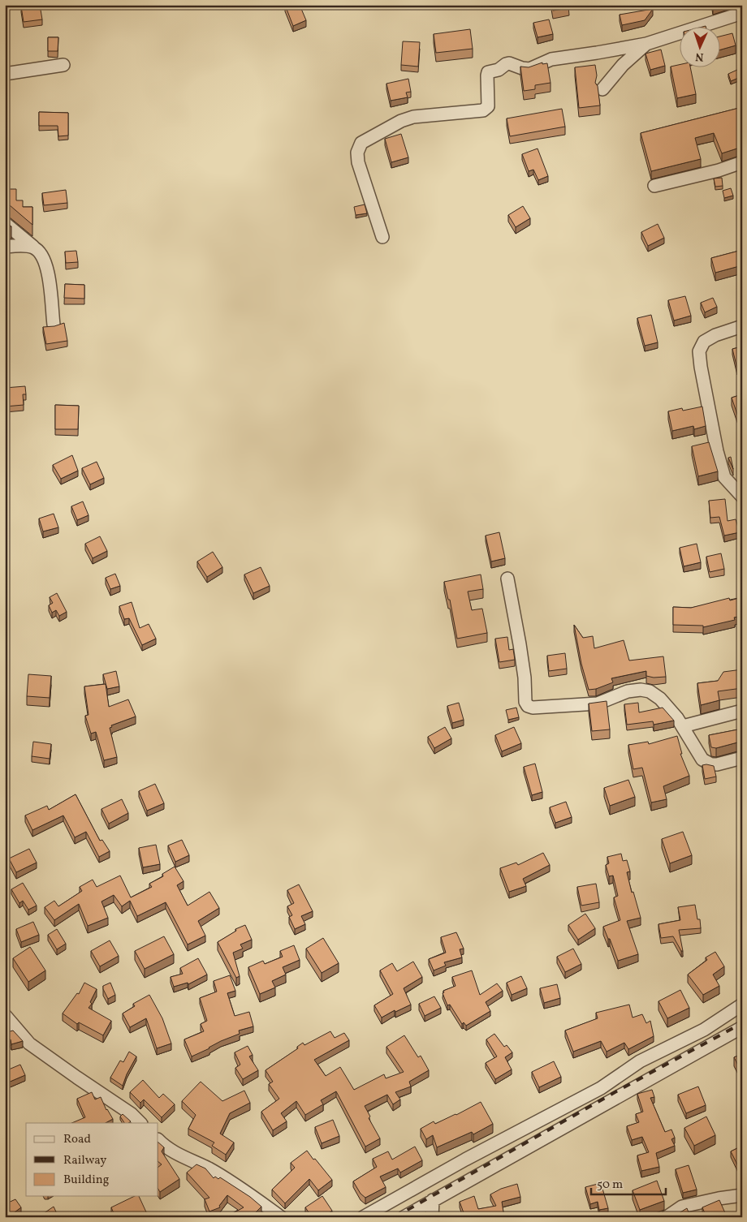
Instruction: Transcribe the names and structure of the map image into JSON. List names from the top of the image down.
{
  "legend": ["Road", "Railway", "Building"],
  "scale_bar": "50 m",
  "north": "bottom"
}
